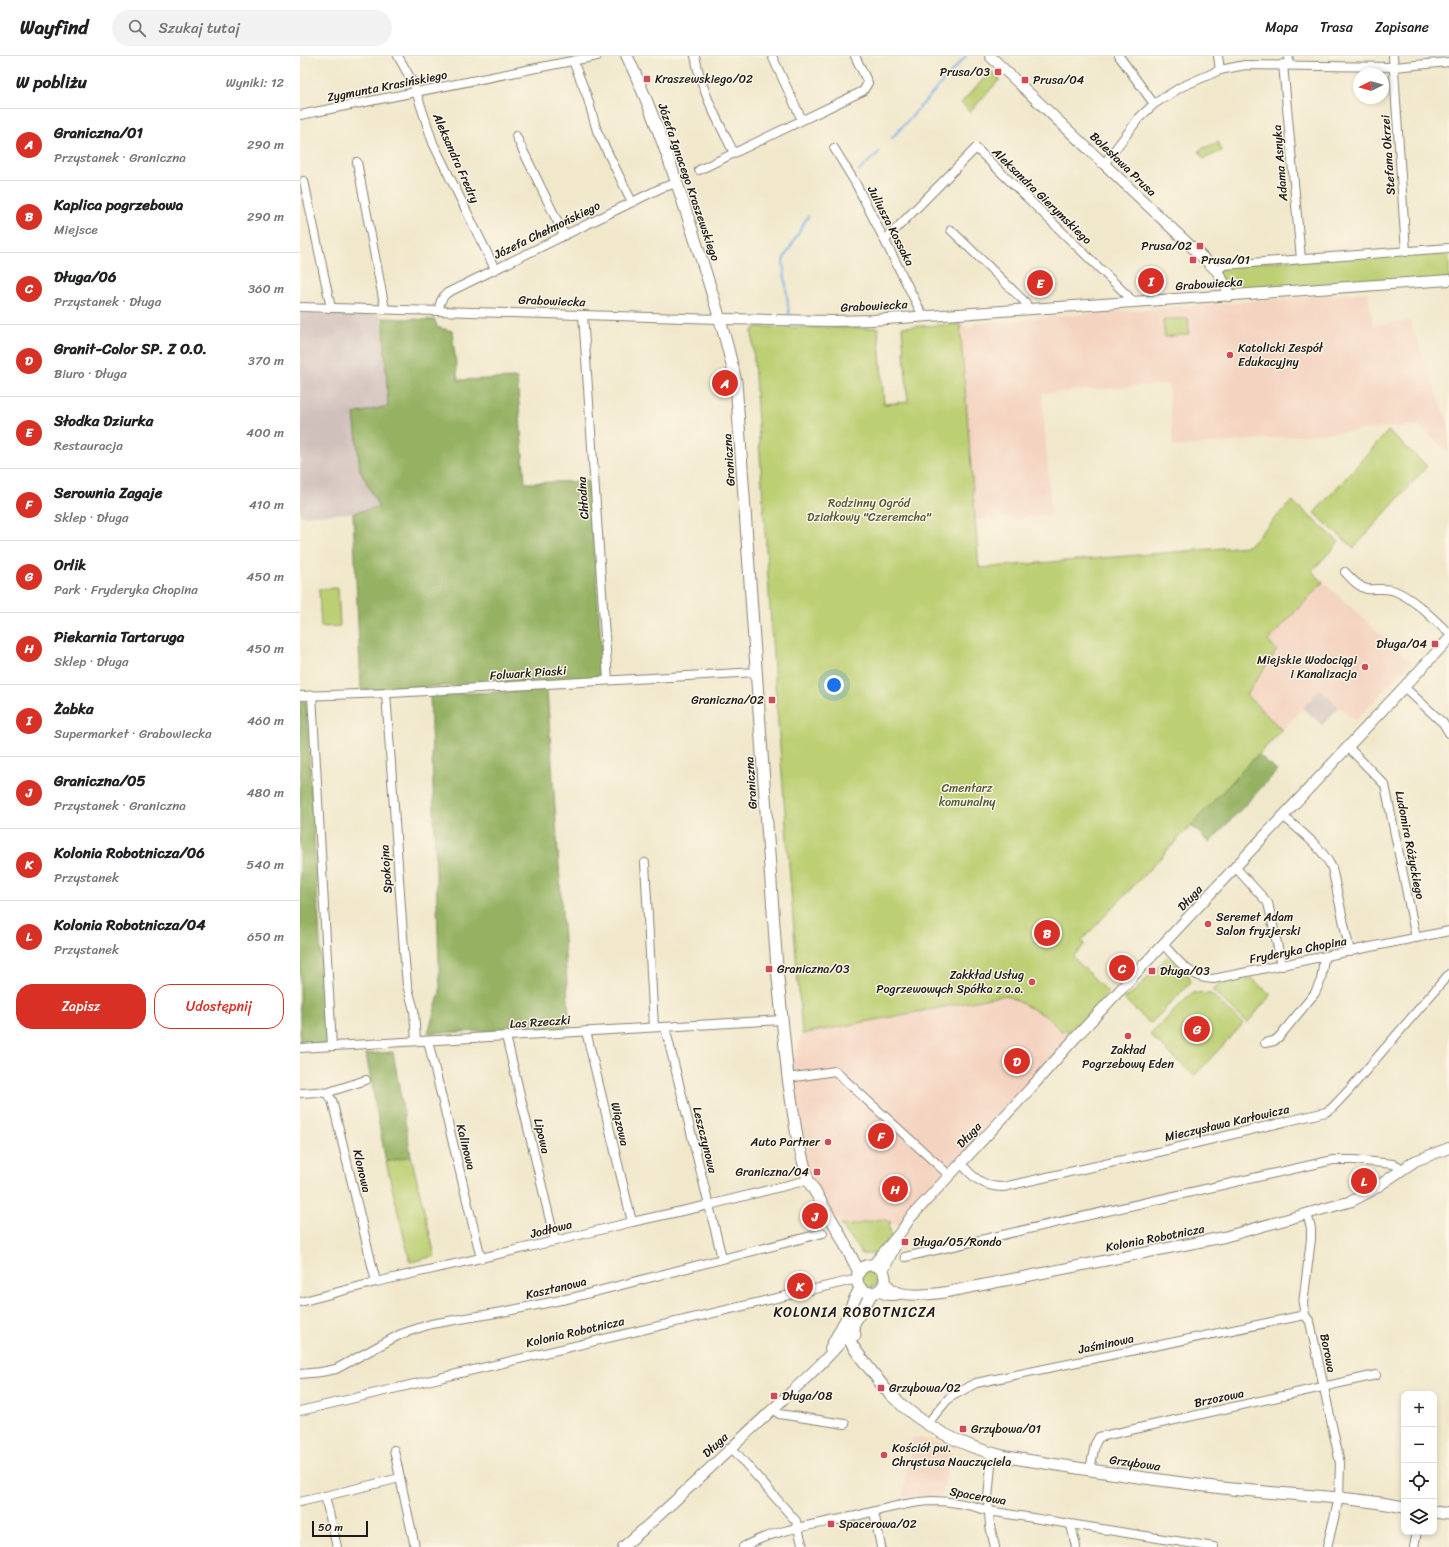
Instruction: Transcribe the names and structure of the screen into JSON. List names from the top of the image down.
{
  "streets": {
    "main road": [
      "Józefa Ignacego Kraszewskiego",
      "Graniczna",
      "Długa",
      "Grzybowa"
    ],
    "street": [
      "Zygmunta Krasińskiego",
      "Stefana Okrzei",
      "Aleksandra Fredry",
      "Adama Asnyka",
      "Bolesława Prusa",
      "Aleksandra Gierymskiego",
      "Juliusza Kossaka",
      "Józefa Chełmońskiego",
      "Grabowiecka",
      "Chłodna",
      "Folwark Piaski",
      "Ludomira Różyckiego",
      "Spokojna",
      "Fryderyka Chopina",
      "Las Rzeczki",
      "Mieczysława Karłowicza",
      "Wiązowa",
      "Lipowa",
      "Leszczynowa",
      "Kalinowa",
      "Klonowa",
      "Jodłowa",
      "Kolonia Robotnicza",
      "Kasztanowa",
      "Jaśminowa",
      "Borowa",
      "Brzozowa",
      "Spacerowa"
    ]
  },
  "crossings": [
    ["Zygmunta Krasińskiego", "Aleksandra Fredry"],
    ["Stefana Okrzei", "Grabowiecka"],
    ["Aleksandra Fredry", "Józefa Chełmońskiego"],
    ["Adama Asnyka", "Grabowiecka"],
    ["Bolesława Prusa", "Grabowiecka"],
    ["Józefa Ignacego Kraszewskiego", "Józefa Chełmońskiego"],
    ["Józefa Ignacego Kraszewskiego", "Grabowiecka"],
    ["Józefa Ignacego Kraszewskiego", "Graniczna"],
    ["Aleksandra Gierymskiego", "Juliusza Kossaka"],
    ["Aleksandra Gierymskiego", "Grabowiecka"],
    ["Juliusza Kossaka", "Grabowiecka"],
    ["Józefa Chełmońskiego", "Grabowiecka"],
    ["Grabowiecka", "Graniczna"],
    ["Grabowiecka", "Chłodna"],
    ["Graniczna", "Folwark Piaski"],
    ["Graniczna", "Długa"],
    ["Graniczna", "Las Rzeczki"],
    ["Graniczna", "Jodłowa"],
    ["Graniczna", "Kolonia Robotnicza"],
    ["Chłodna", "Folwark Piaski"],
    ["Folwark Piaski", "Spokojna"],
    ["Ludomira Różyckiego", "Długa"],
    ["Ludomira Różyckiego", "Fryderyka Chopina"],
    ["Spokojna", "Las Rzeczki"],
    ["Długa", "Fryderyka Chopina"],
    ["Długa", "Mieczysława Karłowicza"],
    ["Długa", "Kolonia Robotnicza"],
    ["Długa", "Grzybowa"],
    ["Las Rzeczki", "Wiązowa"],
    ["Las Rzeczki", "Lipowa"],
    ["Las Rzeczki", "Leszczynowa"],
    ["Las Rzeczki", "Kalinowa"],
    ["Wiązowa", "Jodłowa"],
    ["Lipowa", "Jodłowa"],
    ["Leszczynowa", "Jodłowa"],
    ["Leszczynowa", "Kasztanowa"],
    ["Kalinowa", "Jodłowa"],
    ["Klonowa", "Jodłowa"],
    ["Kolonia Robotnicza", "Borowa"],
    ["Jaśminowa", "Borowa"],
    ["Jaśminowa", "Grzybowa"],
    ["Borowa", "Brzozowa"],
    ["Borowa", "Grzybowa"],
    ["Brzozowa", "Grzybowa"]
  ],
  "districts": ["KOLONIA ROBOTNICZA"],
  "parks": ["Rodzinny Ogród Działkowy \"Czeremcha\"", "Cmentarz komunalny"],
  "places": {
    "transit": [
      "Prusa/03",
      "Kraszewskiego/02",
      "Prusa/04",
      "Prusa/02",
      "Prusa/01",
      "Długa/04",
      "Graniczna/02",
      "Graniczna/03",
      "Długa/03",
      "Graniczna/04",
      "Długa/05/Rondo",
      "Grzybowa/02",
      "Długa/08",
      "Grzybowa/01",
      "Spacerowa/02"
    ],
    "other": [
      "Katolicki Zespół Edukacyjny",
      "Miejskie Wodociągi i Kanalizacja",
      "Seremet Adam Salon fryzjerski",
      "Zakkład Usług Pogrzewowych Spółka z o.o.",
      "Zakład Pogrzebowy Eden",
      "Auto Partner",
      "Kościół pw. Chrystusa Nauczyciela"
    ]
  },
  "scale_bar": "50 m",
  "north": "left",
  "page": {
    "header": "Wayfind",
    "search": "Szukaj tutaj",
    "nav": ["Mapa", "Trasa", "Zapisane"],
    "heading": ["W pobliżu", "Wyniki: 12"],
    "list": [
      {
        "mark": "A",
        "name": "Graniczna/01",
        "note": "Przystanek · Graniczna",
        "value": "290 m"
      },
      {
        "mark": "B",
        "name": "Kaplica pogrzebowa",
        "note": "Miejsce",
        "value": "290 m"
      },
      {
        "mark": "C",
        "name": "Długa/06",
        "note": "Przystanek · Długa",
        "value": "360 m"
      },
      {
        "mark": "D",
        "name": "Granit-Color SP. Z O.O.",
        "note": "Biuro · Długa",
        "value": "370 m"
      },
      {
        "mark": "E",
        "name": "Słodka Dziurka",
        "note": "Restauracja",
        "value": "400 m"
      },
      {
        "mark": "F",
        "name": "Serownia Zagaje",
        "note": "Sklep · Długa",
        "value": "410 m"
      },
      {
        "mark": "G",
        "name": "Orlik",
        "note": "Park · Fryderyka Chopina",
        "value": "450 m"
      },
      {
        "mark": "H",
        "name": "Piekarnia Tartaruga",
        "note": "Sklep · Długa",
        "value": "450 m"
      },
      {
        "mark": "I",
        "name": "Żabka",
        "note": "Supermarket · Grabowiecka",
        "value": "460 m"
      },
      {
        "mark": "J",
        "name": "Graniczna/05",
        "note": "Przystanek · Graniczna",
        "value": "480 m"
      },
      {
        "mark": "K",
        "name": "Kolonia Robotnicza/06",
        "note": "Przystanek",
        "value": "540 m"
      },
      {
        "mark": "L",
        "name": "Kolonia Robotnicza/04",
        "note": "Przystanek",
        "value": "650 m"
      }
    ],
    "pins": [
      "I",
      "E",
      "A",
      "B",
      "C",
      "G",
      "D",
      "F",
      "L",
      "H",
      "J",
      "K"
    ],
    "buttons": ["Zapisz", "Udostępnij"],
    "map_buttons": ["+", "−"],
    "scale": "50 m"
  }
}
